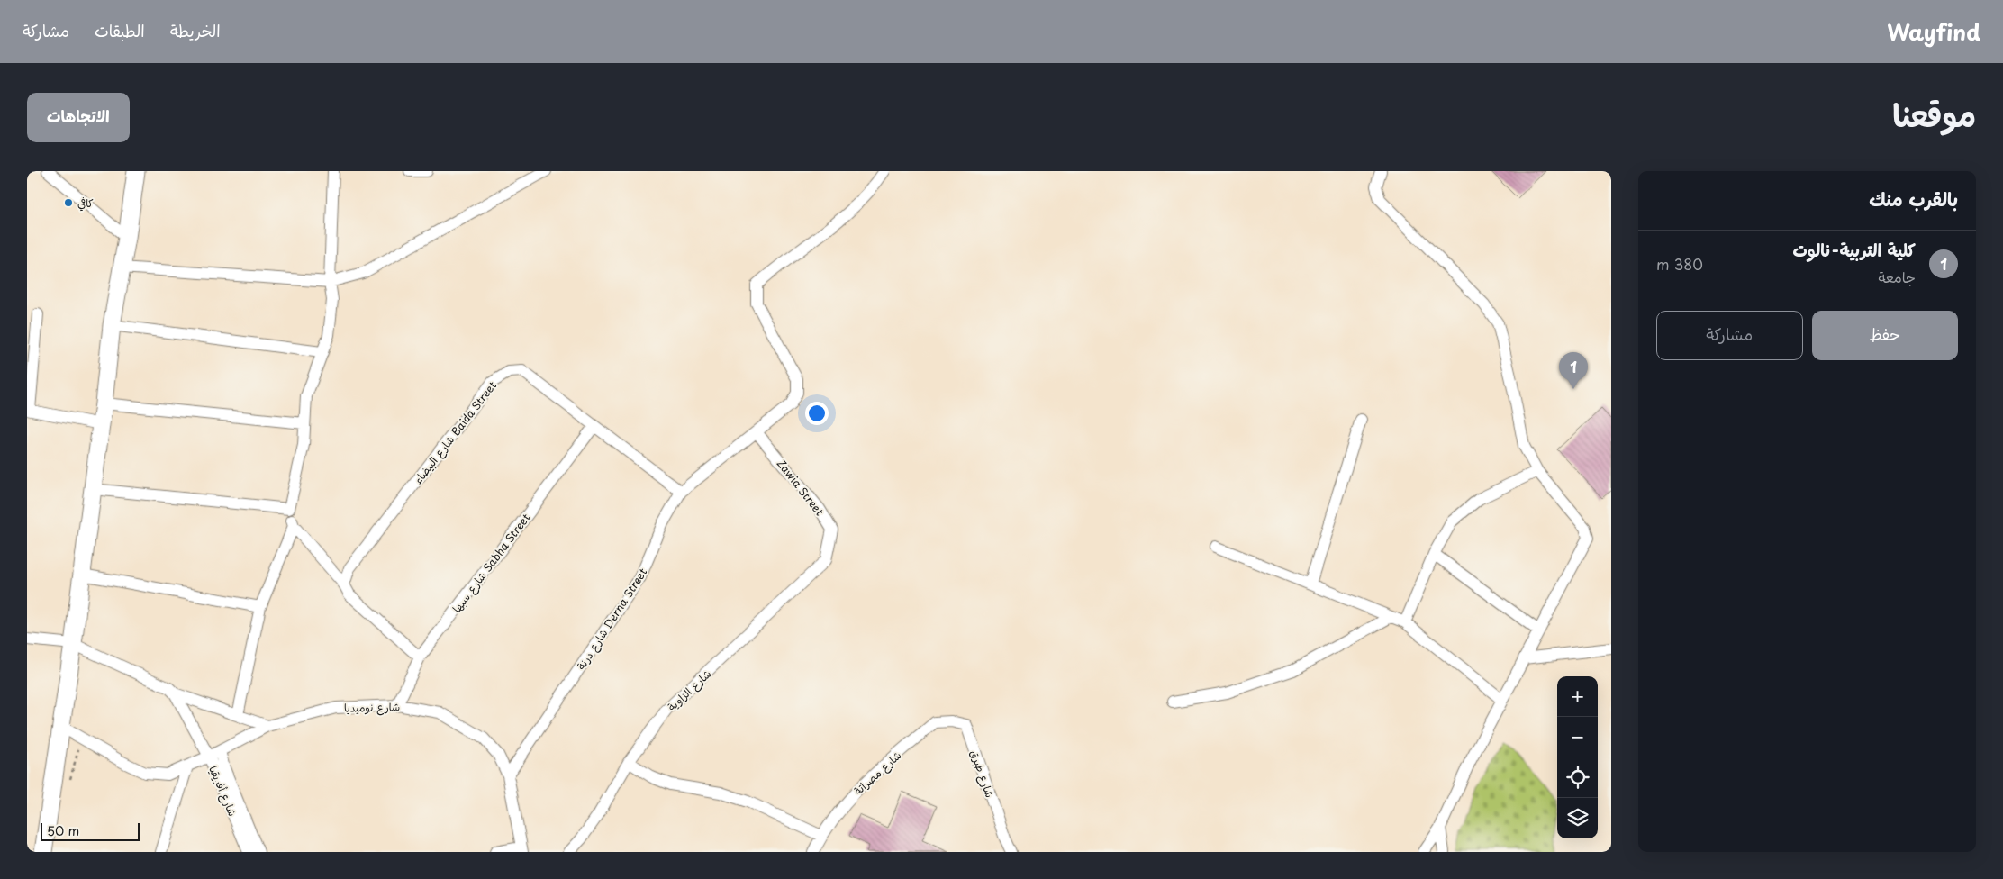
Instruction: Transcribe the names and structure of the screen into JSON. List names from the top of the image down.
{
  "streets": {
    "street": [
      "شارع البيضاء Baida Street",
      "Zawia Street",
      "شارع سبها Sabha Street",
      "شارع درنة Derna Street",
      "شارع الزاوية",
      "شارع نوميديا",
      "شارع مصراتة",
      "شارع طبرق",
      "شارع أفريقيا"
    ]
  },
  "crossings": [
    ["شارع البيضاء Baida Street", "شارع سبها Sabha Street"],
    ["شارع البيضاء Baida Street", "شارع درنة Derna Street"],
    ["Zawia Street", "شارع درنة Derna Street"],
    ["Zawia Street", "شارع الزاوية"],
    ["شارع سبها Sabha Street", "شارع نوميديا"],
    ["شارع درنة Derna Street", "شارع نوميديا"],
    ["شارع نوميديا", "شارع أفريقيا"],
    ["شارع مصراتة", "شارع طبرق"]
  ],
  "places": ["كافي"],
  "scale_bar": "50 m",
  "page": {
    "header": "Wayfind",
    "nav": ["الخريطة", "الطبقات", "مشاركة"],
    "title": "موقعنا",
    "buttons": [
      "الاتجاهات",
      ["حفظ", "مشاركة"]
    ],
    "heading": "بالقرب منك",
    "list": [
      {
        "mark": "1",
        "name": "كلية التربية-نالوت",
        "note": "جامعة",
        "value": "380 m"
      }
    ],
    "pins": "1",
    "map_buttons": ["+", "−"],
    "scale": "50 m"
  }
}
